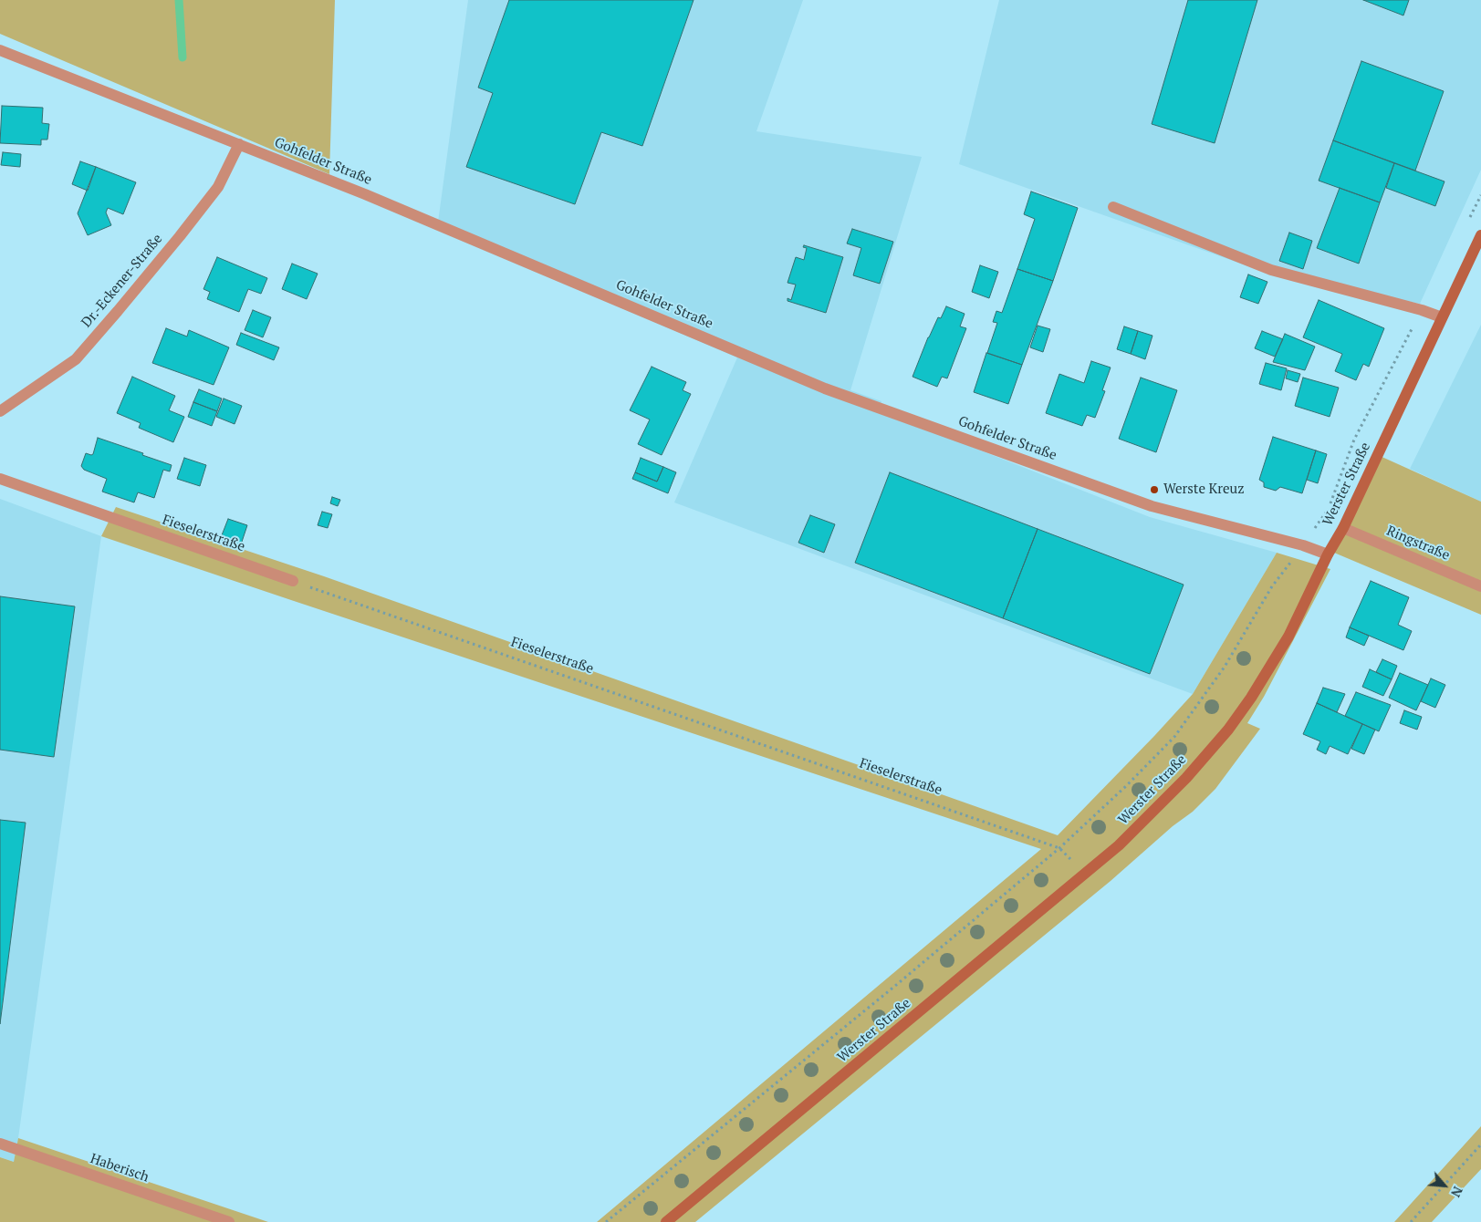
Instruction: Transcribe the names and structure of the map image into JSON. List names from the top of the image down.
{
  "streets": {
    "main road": ["Werster Straße"],
    "street": [
      "Gohfelder Straße",
      "Dr.-Eckener-Straße",
      "Fieselerstraße",
      "Ringstraße",
      "Haberisch"
    ]
  },
  "crossings": [
    ["Gohfelder Straße", "Dr.-Eckener-Straße"],
    ["Gohfelder Straße", "Werster Straße"],
    ["Werster Straße", "Fieselerstraße"],
    ["Werster Straße", "Ringstraße"]
  ],
  "places": ["Werste Kreuz"],
  "north": "bottom right"
}
